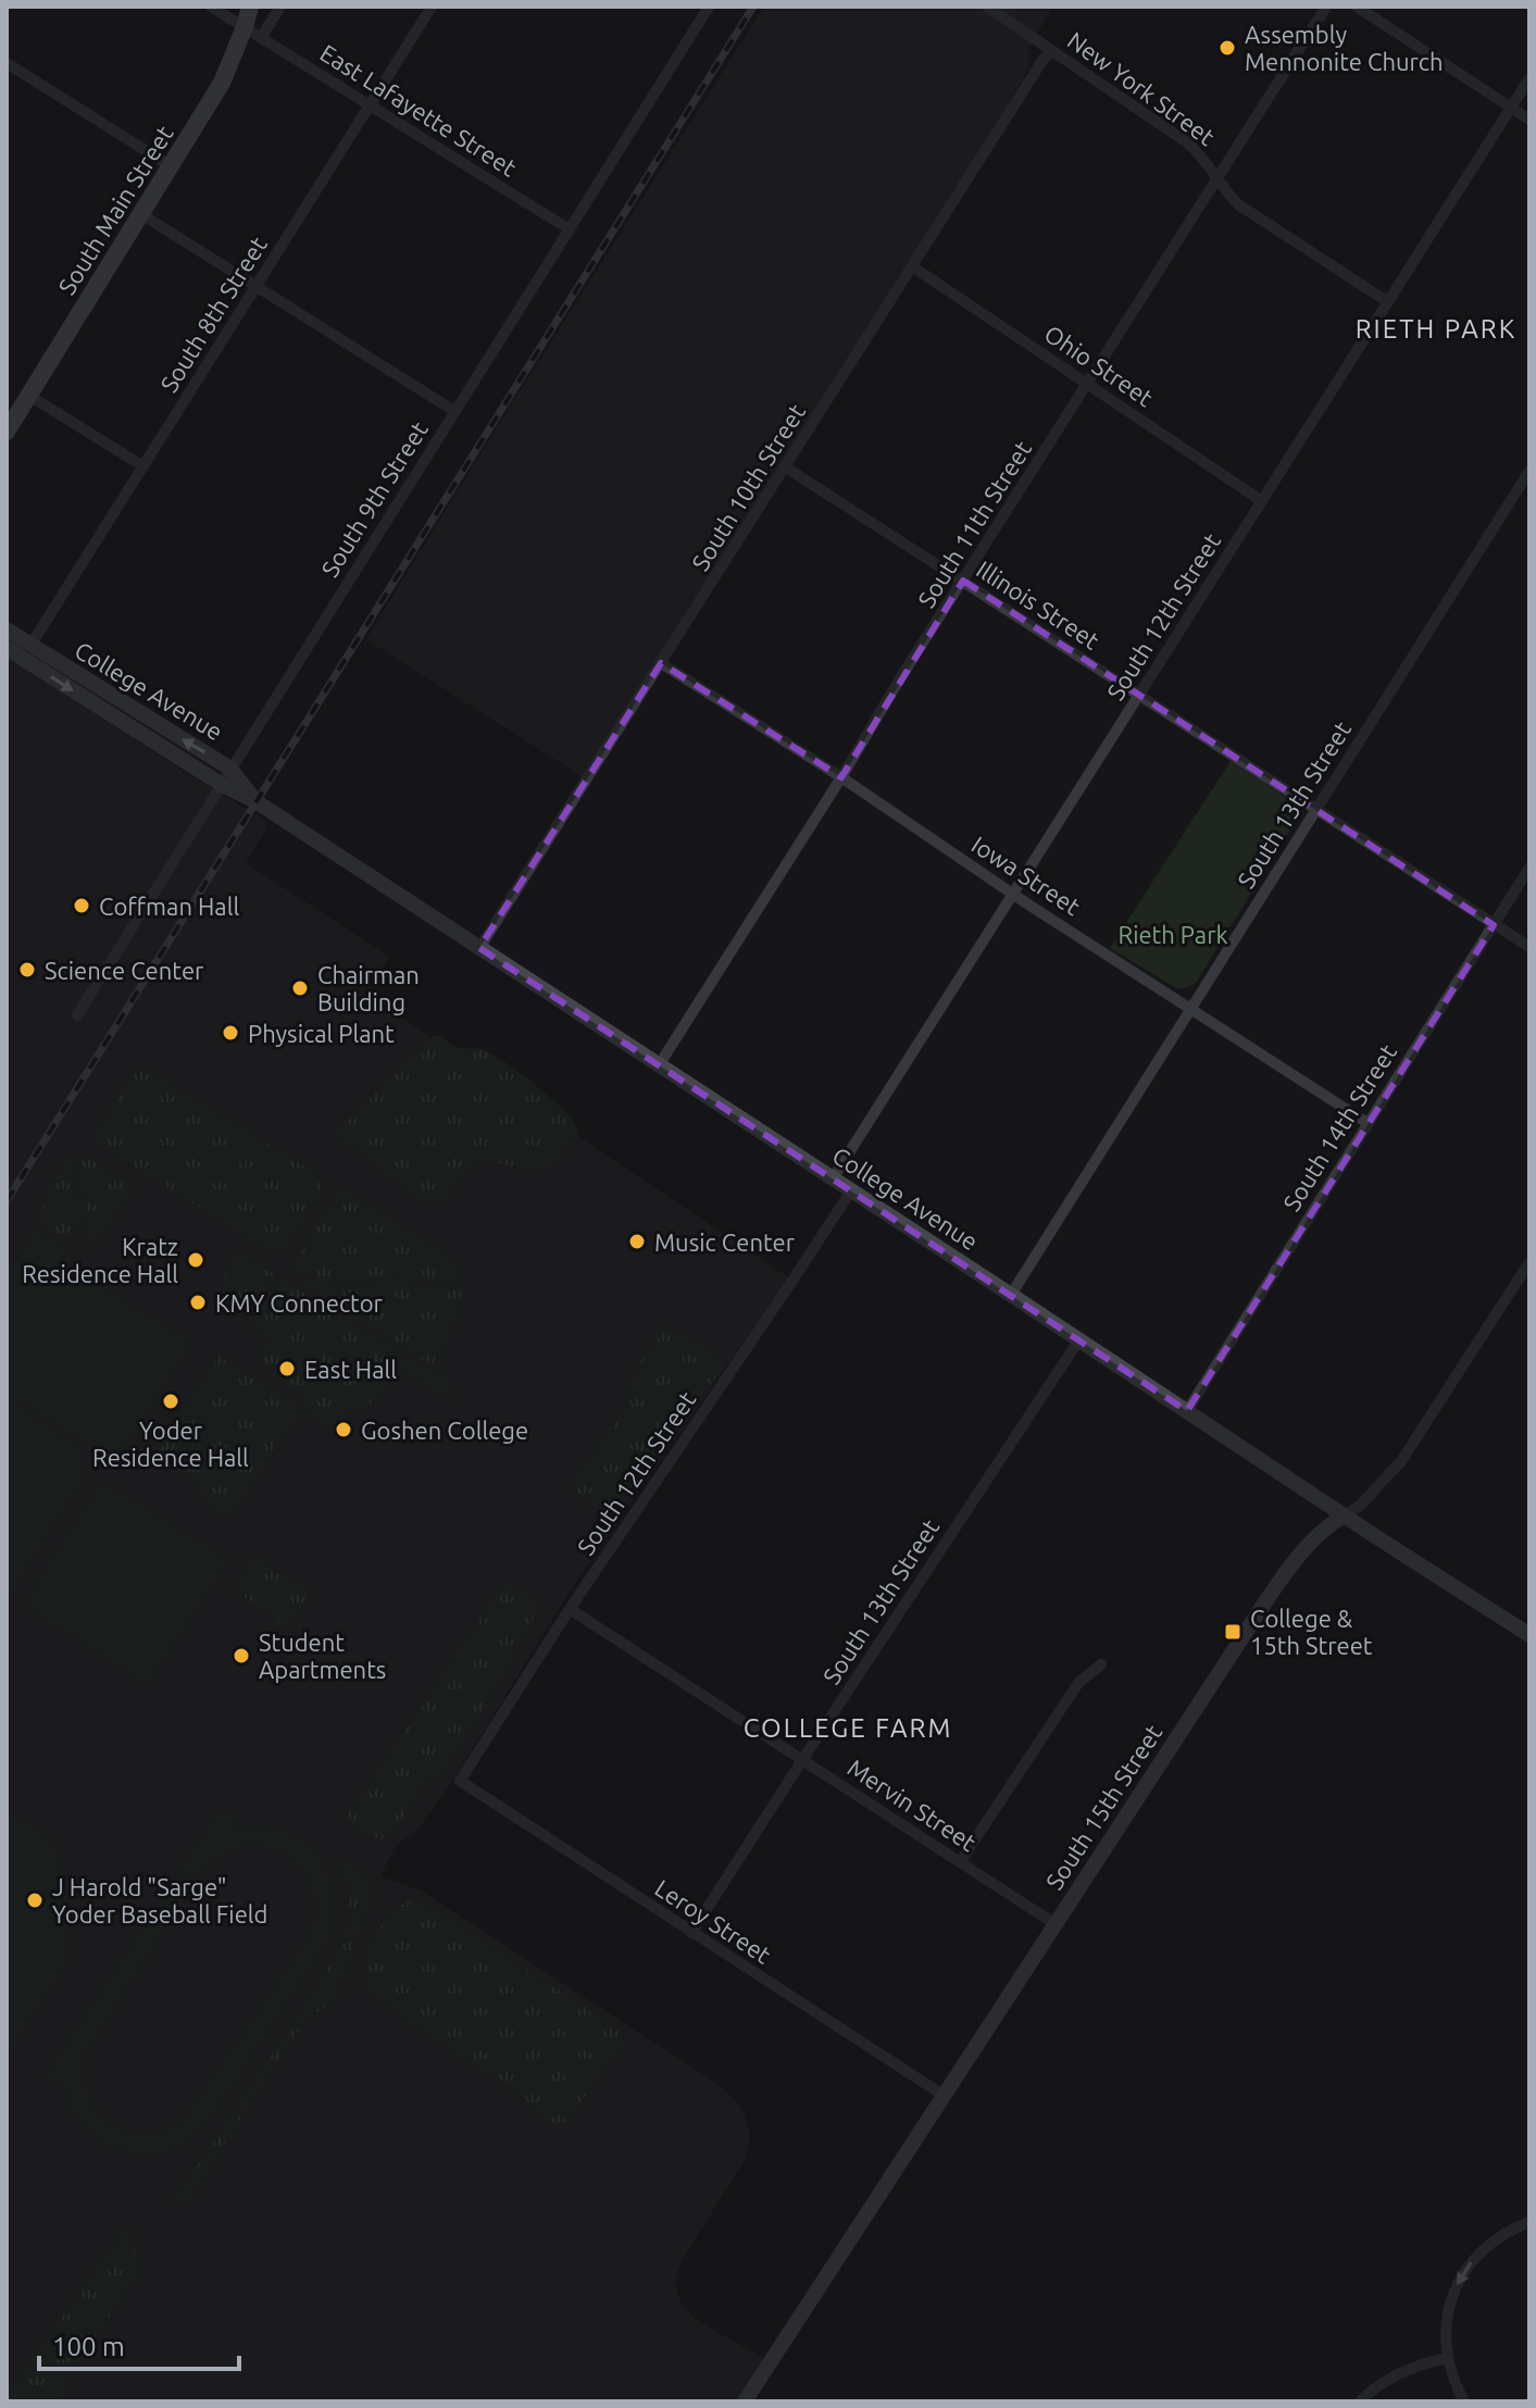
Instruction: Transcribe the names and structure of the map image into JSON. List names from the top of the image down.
{
  "streets": {
    "main road": ["South Main Street", "College Avenue", "South 15th Street"],
    "street": [
      "New York Street",
      "East Lafayette Street",
      "South 8th Street",
      "Ohio Street",
      "South 10th Street",
      "South 9th Street",
      "South 11th Street",
      "Illinois Street",
      "South 12th Street",
      "South 13th Street",
      "Iowa Street",
      "South 14th Street",
      "Mervin Street",
      "Leroy Street"
    ]
  },
  "crossings": [
    ["New York Street", "South 10th Street"],
    ["New York Street", "South 11th Street"],
    ["New York Street", "South 12th Street"],
    ["East Lafayette Street", "South Main Street"],
    ["East Lafayette Street", "South 8th Street"],
    ["East Lafayette Street", "South 9th Street"],
    ["South 8th Street", "College Avenue"],
    ["Ohio Street", "South 10th Street"],
    ["Ohio Street", "South 11th Street"],
    ["Ohio Street", "South 12th Street"],
    ["South 10th Street", "Illinois Street"],
    ["South 10th Street", "College Avenue"],
    ["South 10th Street", "Iowa Street"],
    ["South 9th Street", "College Avenue"],
    ["South 11th Street", "Illinois Street"],
    ["South 11th Street", "College Avenue"],
    ["South 11th Street", "Iowa Street"],
    ["Illinois Street", "South 12th Street"],
    ["Illinois Street", "South 13th Street"],
    ["Illinois Street", "South 14th Street"],
    ["South 12th Street", "College Avenue"],
    ["South 12th Street", "Iowa Street"],
    ["South 12th Street", "Mervin Street"],
    ["South 12th Street", "Leroy Street"],
    ["College Avenue", "South 13th Street"],
    ["College Avenue", "South 14th Street"],
    ["College Avenue", "South 15th Street"],
    ["South 13th Street", "Iowa Street"],
    ["South 13th Street", "Mervin Street"],
    ["South 13th Street", "Leroy Street"],
    ["Iowa Street", "South 14th Street"],
    ["Mervin Street", "South 15th Street"],
    ["South 15th Street", "Leroy Street"]
  ],
  "districts": ["RIETH PARK", "COLLEGE FARM"],
  "parks": ["Rieth Park"],
  "places": {
    "other": [
      "Assembly Mennonite Church",
      "Coffman Hall",
      "Science Center",
      "Chairman Building",
      "Physical Plant",
      "Music Center",
      "Kratz Residence Hall",
      "KMY Connector",
      "East Hall",
      "Yoder Residence Hall",
      "Goshen College",
      "Student Apartments",
      "J Harold \"Sarge\" Yoder Baseball Field"
    ],
    "transit": ["College & 15th Street"]
  },
  "scale_bar": "100 m"
}
